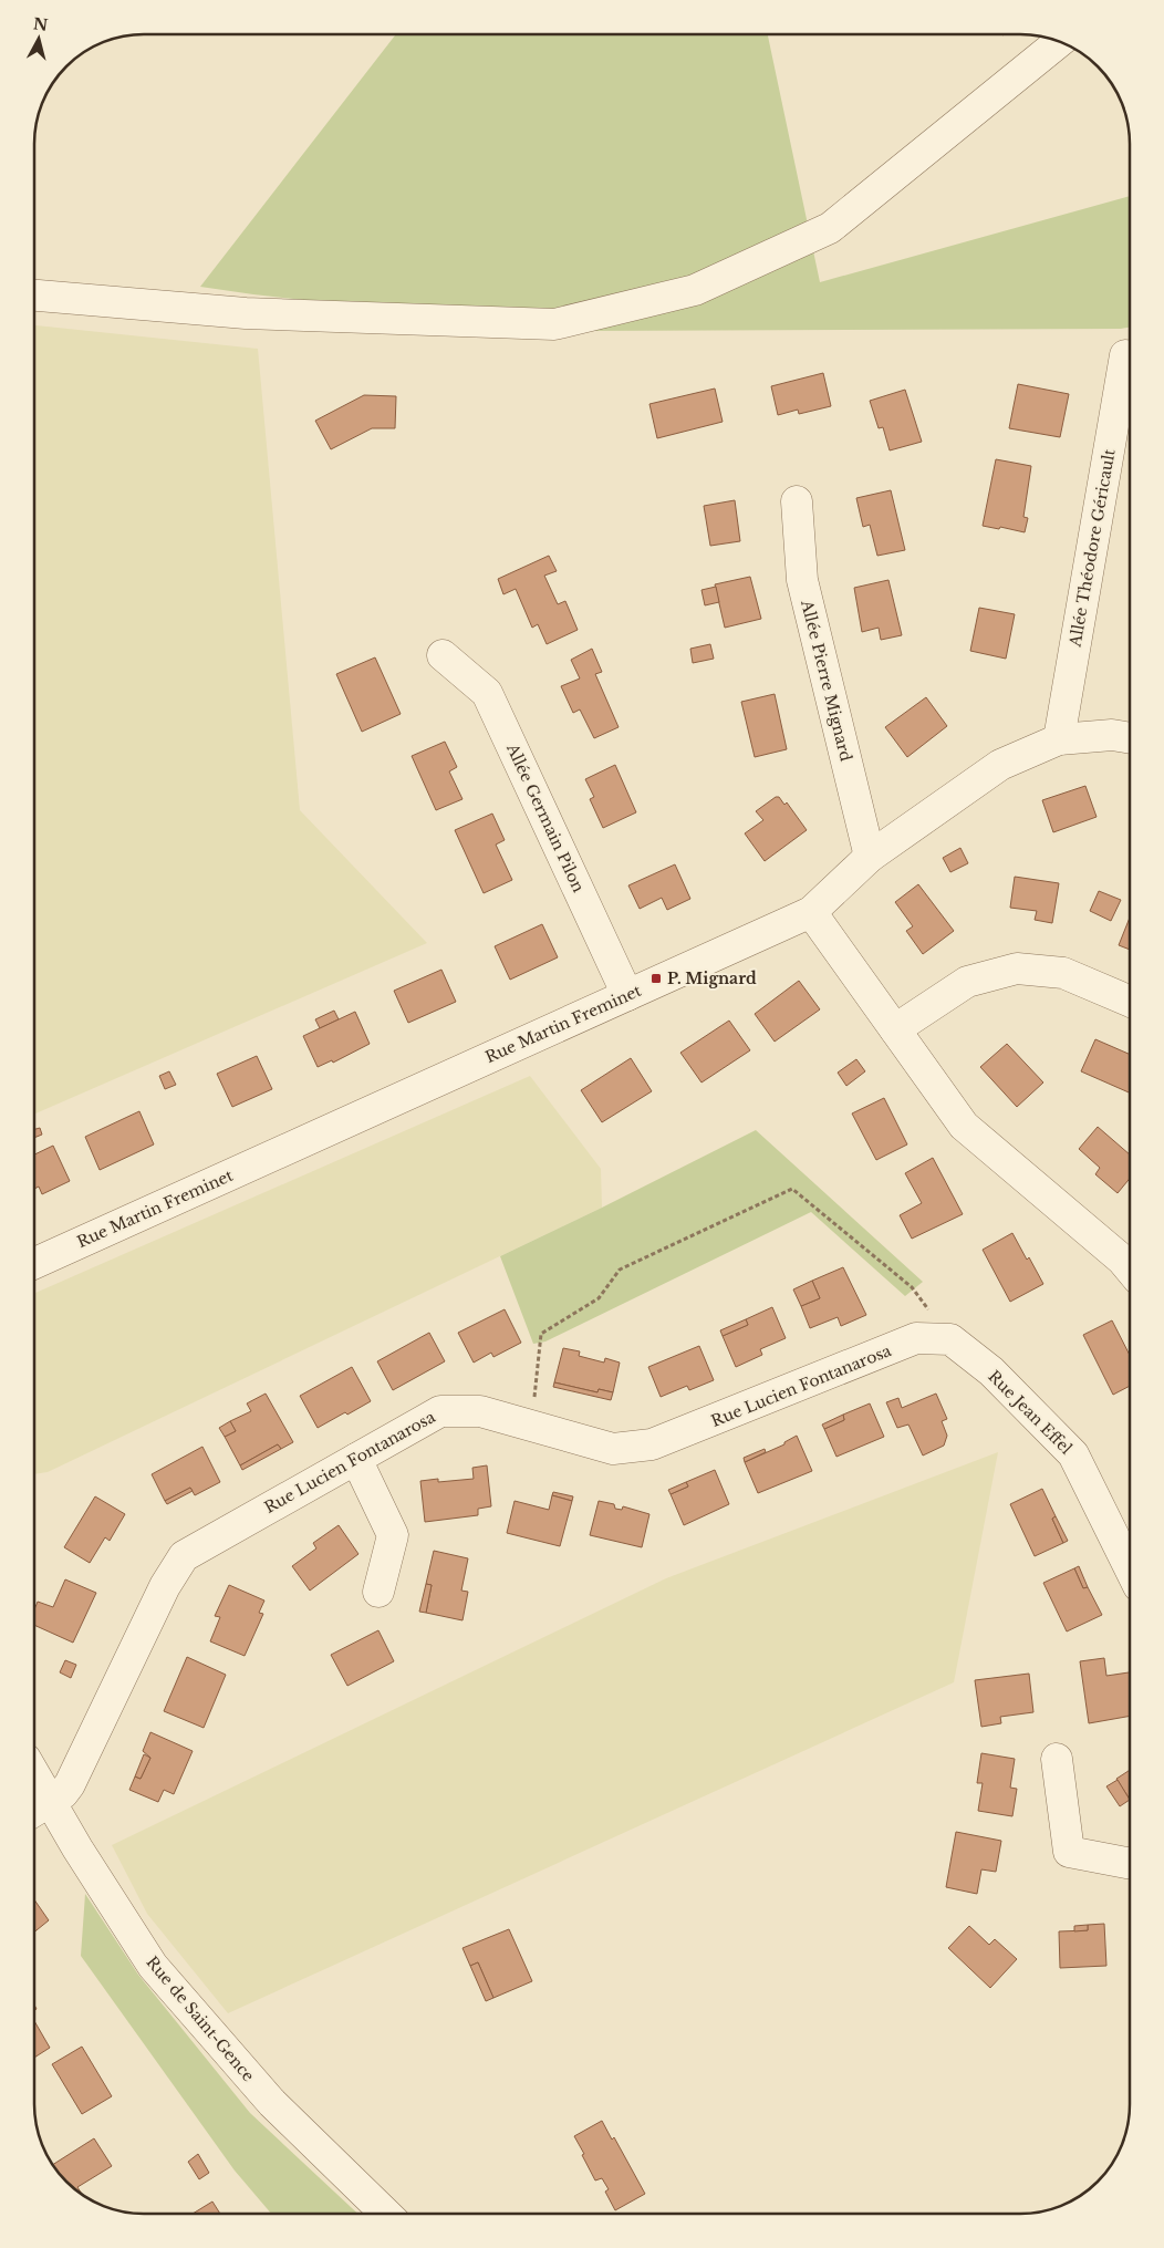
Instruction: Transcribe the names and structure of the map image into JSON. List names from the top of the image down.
{
  "streets": {
    "street": [
      "Allée Théodore Géricault",
      "Allée Pierre Mignard",
      "Allée Germain Pilon",
      "Rue Martin Freminet",
      "Rue Lucien Fontanarosa",
      "Rue Jean Effel",
      "Rue de Saint-Gence"
    ]
  },
  "crossings": [
    ["Allée Théodore Géricault", "Rue Martin Freminet"],
    ["Allée Pierre Mignard", "Rue Martin Freminet"],
    ["Allée Germain Pilon", "Rue Martin Freminet"],
    ["Rue Lucien Fontanarosa", "Rue Jean Effel"],
    ["Rue Lucien Fontanarosa", "Rue de Saint-Gence"]
  ],
  "places": {
    "transit": ["P. Mignard"]
  },
  "north": "top"
}
